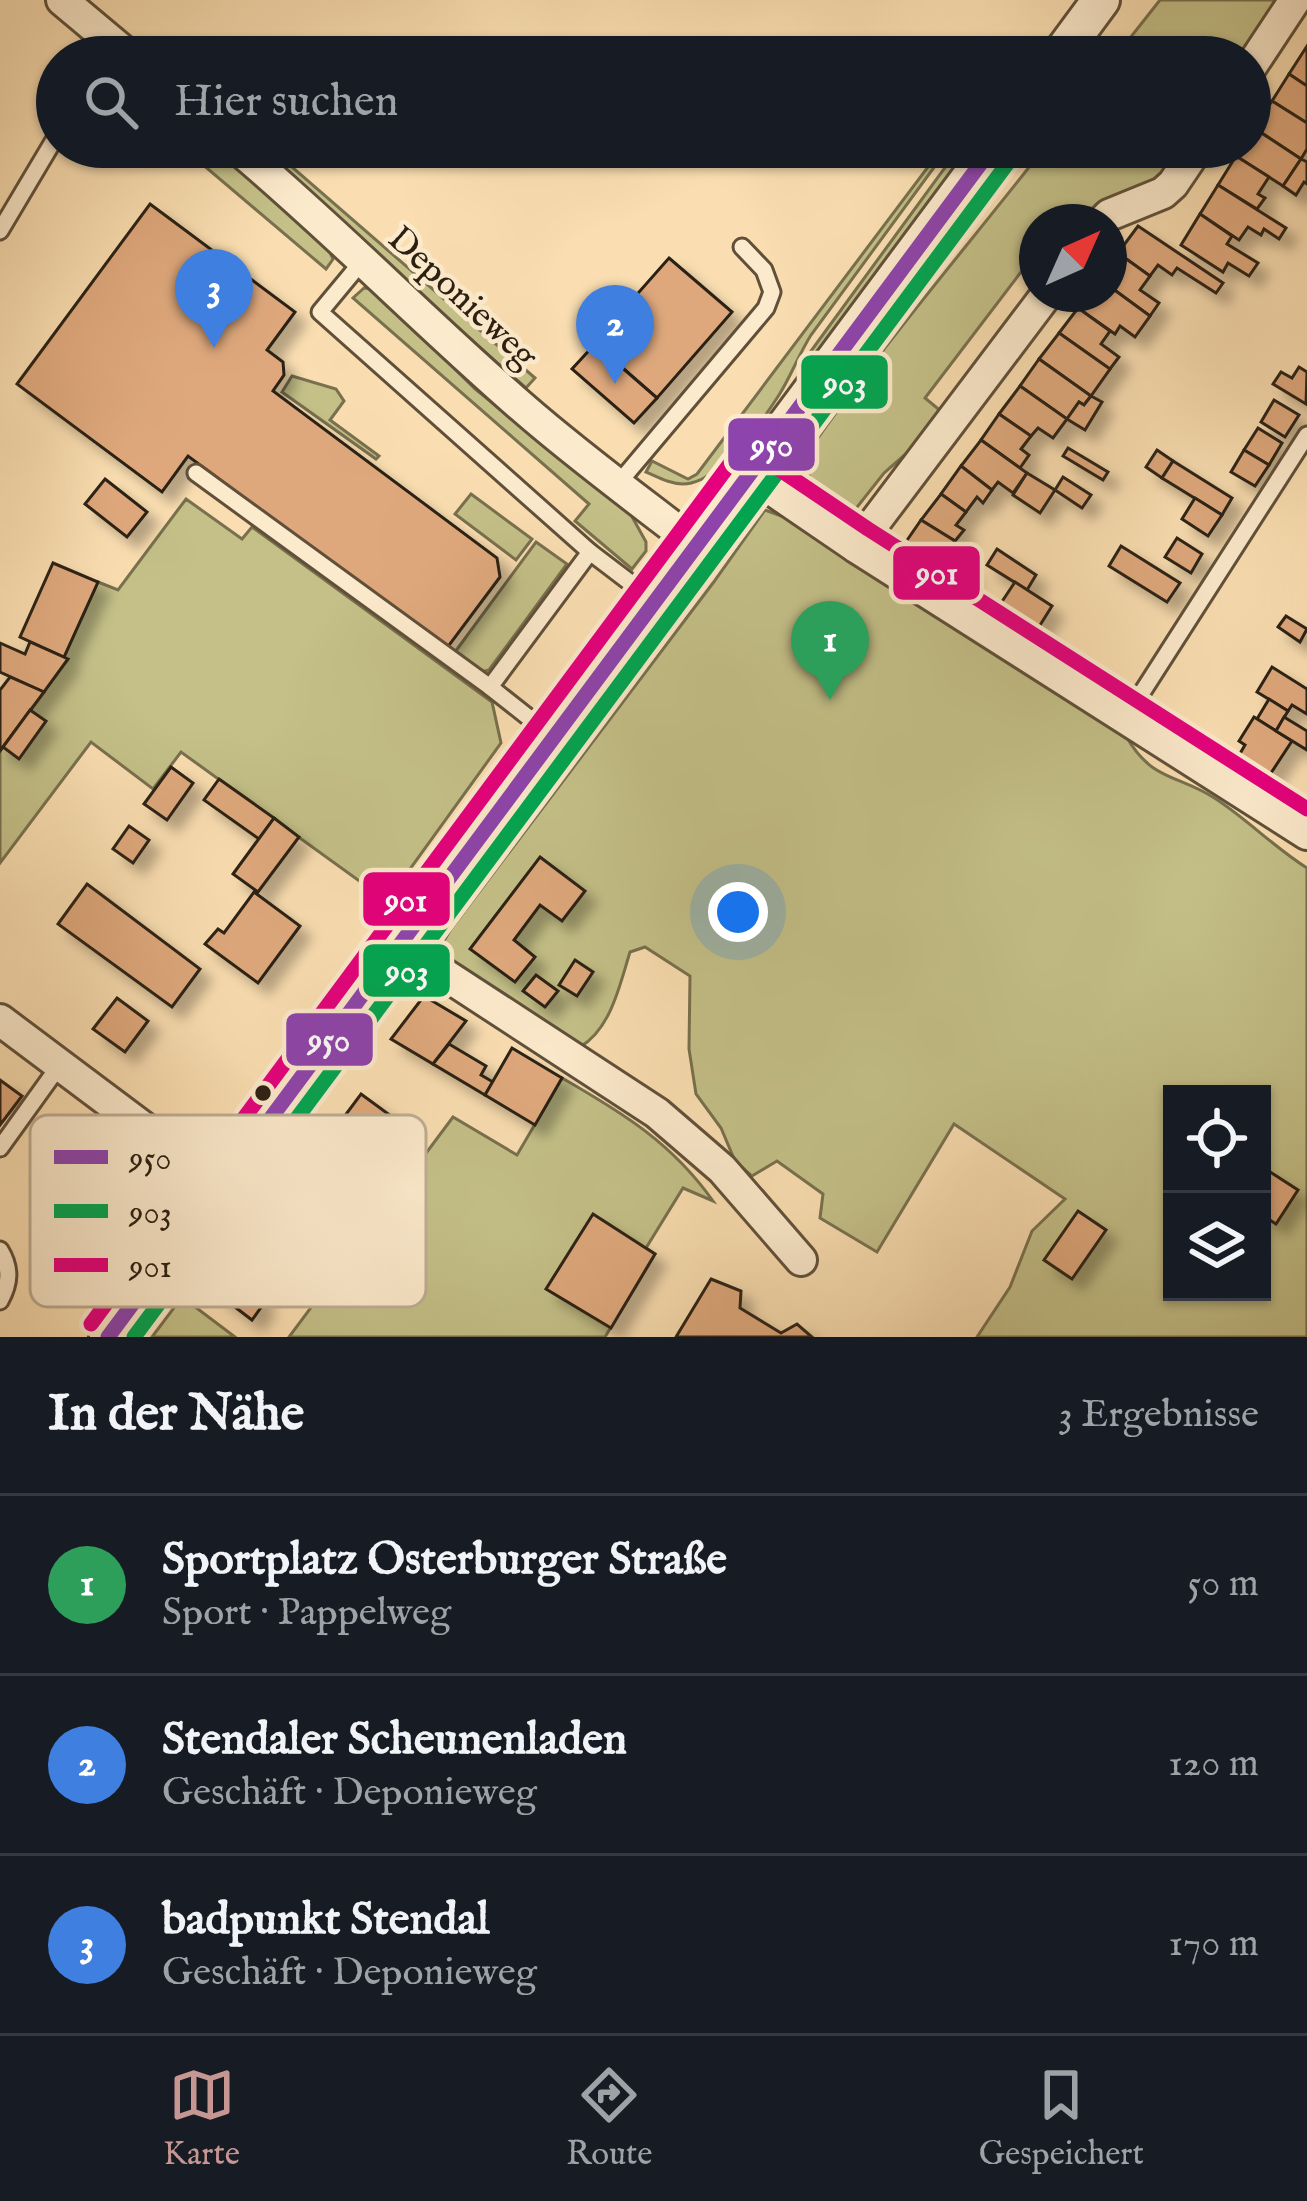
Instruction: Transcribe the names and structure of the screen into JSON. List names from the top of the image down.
{
  "streets": {
    "street": ["Deponieweg"]
  },
  "lines": ["transit line 950", "transit line 903", "transit line 901"],
  "legend": ["950", "903", "901"],
  "north": "top right",
  "page": {
    "search": "Hier suchen",
    "pins": ["3", "2", "1"],
    "heading": ["In der Nähe", "3 Ergebnisse"],
    "list": [
      {
        "mark": "1",
        "name": "Sportplatz Osterburger Straße",
        "note": "Sport · Pappelweg",
        "value": "50 m"
      },
      {
        "mark": "2",
        "name": "Stendaler Scheunenladen",
        "note": "Geschäft · Deponieweg",
        "value": "120 m"
      },
      {
        "mark": "3",
        "name": "badpunkt Stendal",
        "note": "Geschäft · Deponieweg",
        "value": "170 m"
      }
    ],
    "nav": ["Karte", "Route", "Gespeichert"]
  }
}
